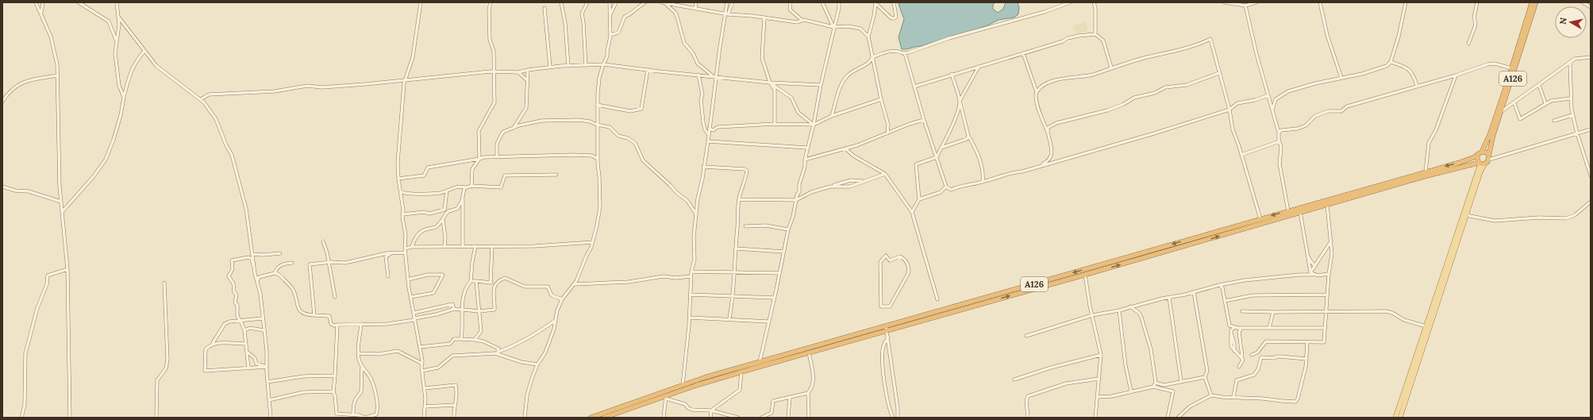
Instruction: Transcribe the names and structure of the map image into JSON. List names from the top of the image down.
{
  "streets": {
    "highway": ["A126"]
  },
  "north": "left"
}
